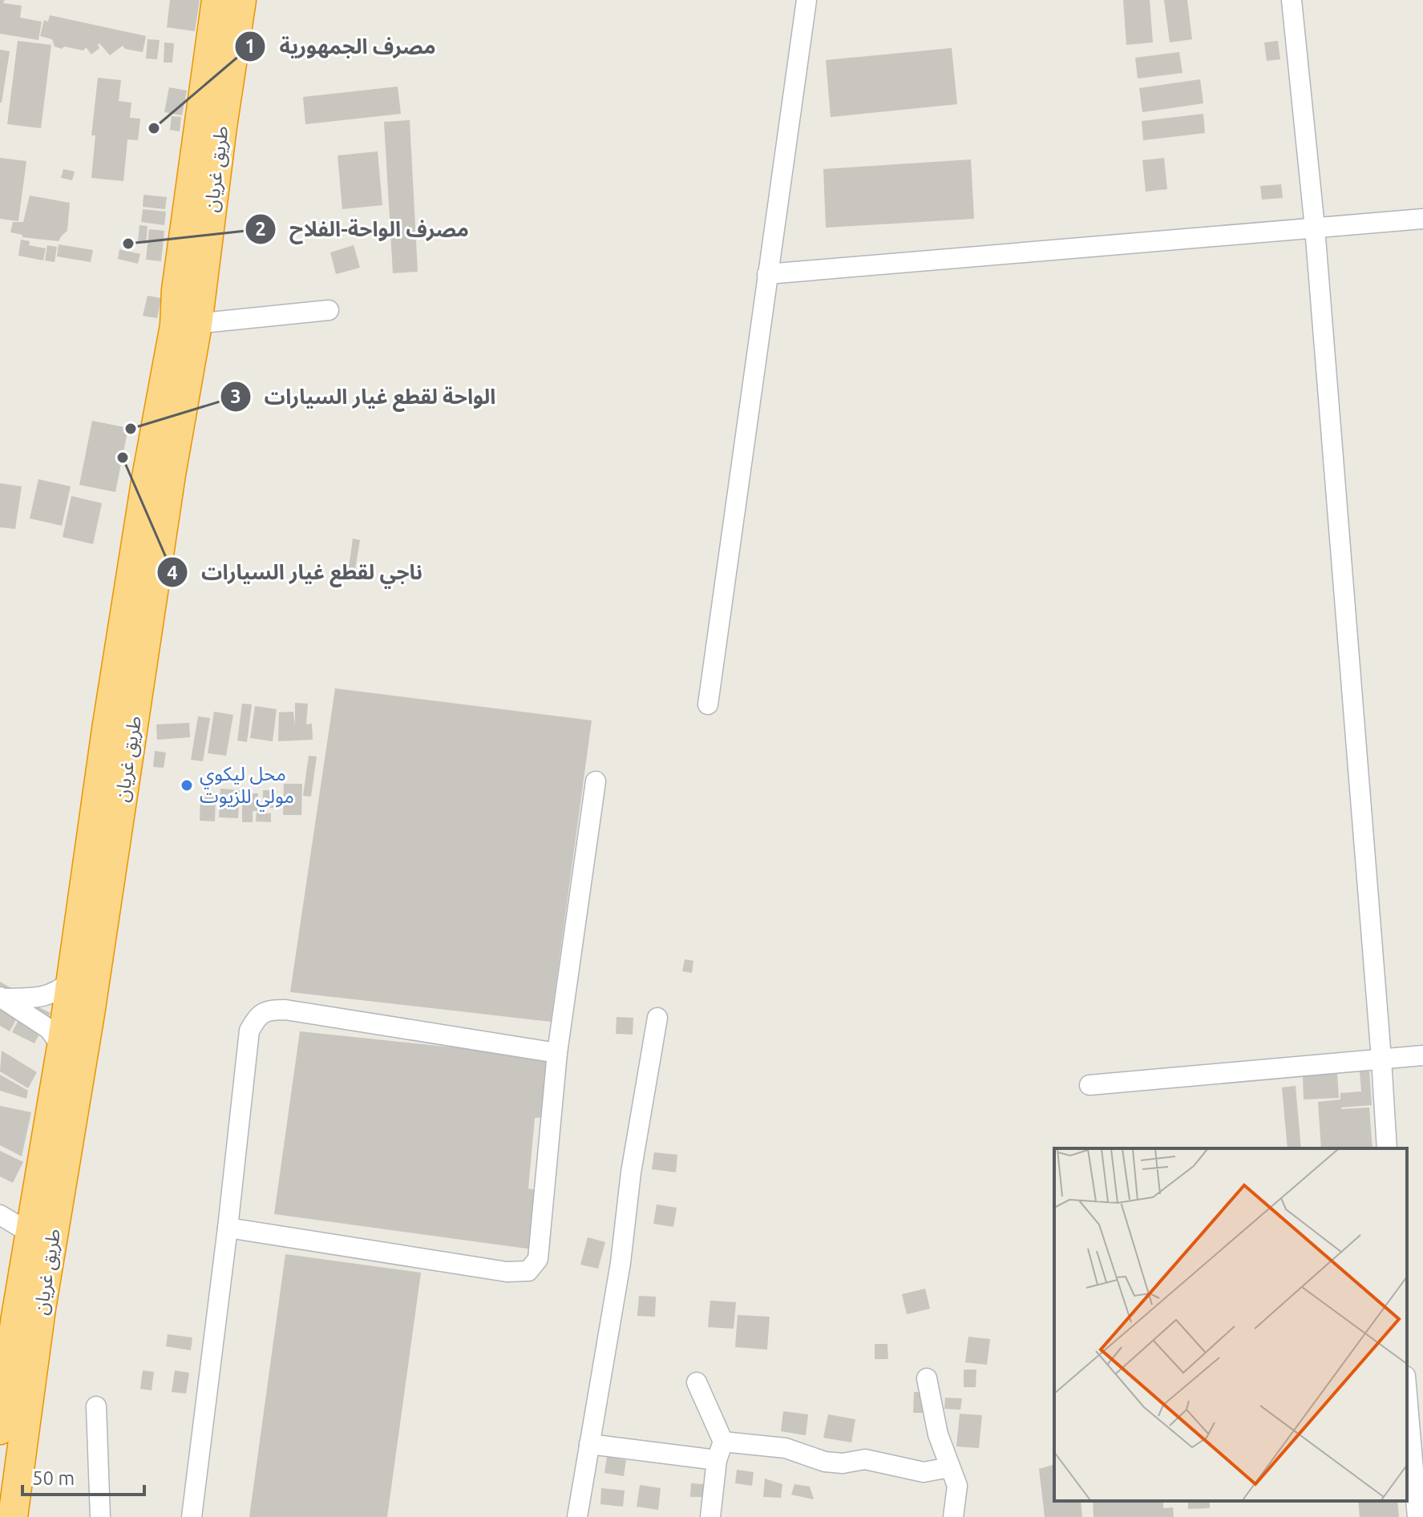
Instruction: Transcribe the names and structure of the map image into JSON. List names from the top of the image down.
{
  "streets": {
    "highway": ["طريق غريان"]
  },
  "places": [
    "مصرف الجمهورية",
    "مصرف الواحة-الفلاح",
    "الواحة لقطع غيار السيارات",
    "ناجي لقطع غيار السيارات",
    "محل ليكوي مولي للزيوت"
  ],
  "scale_bar": "50 m"
}
